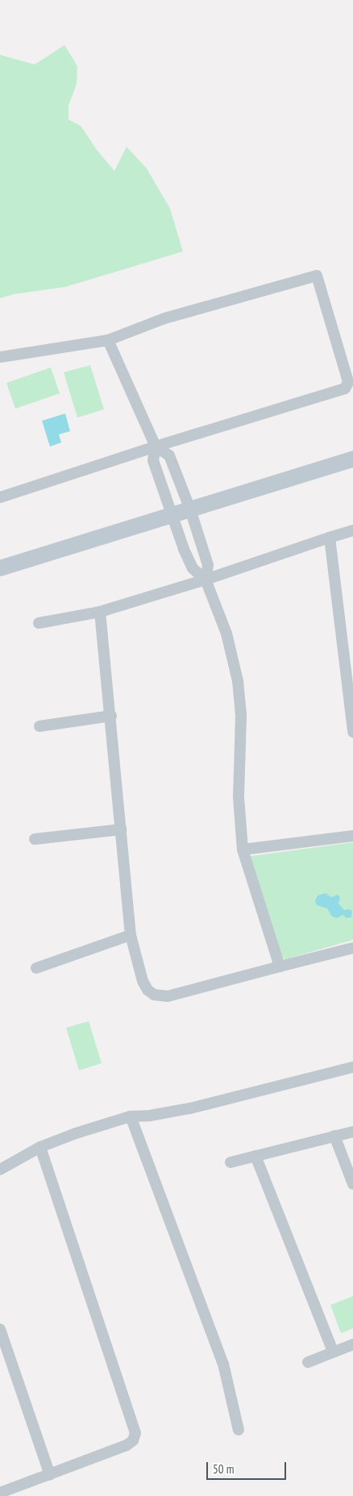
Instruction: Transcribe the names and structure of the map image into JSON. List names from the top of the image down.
{
  "scale_bar": "50 m"
}
